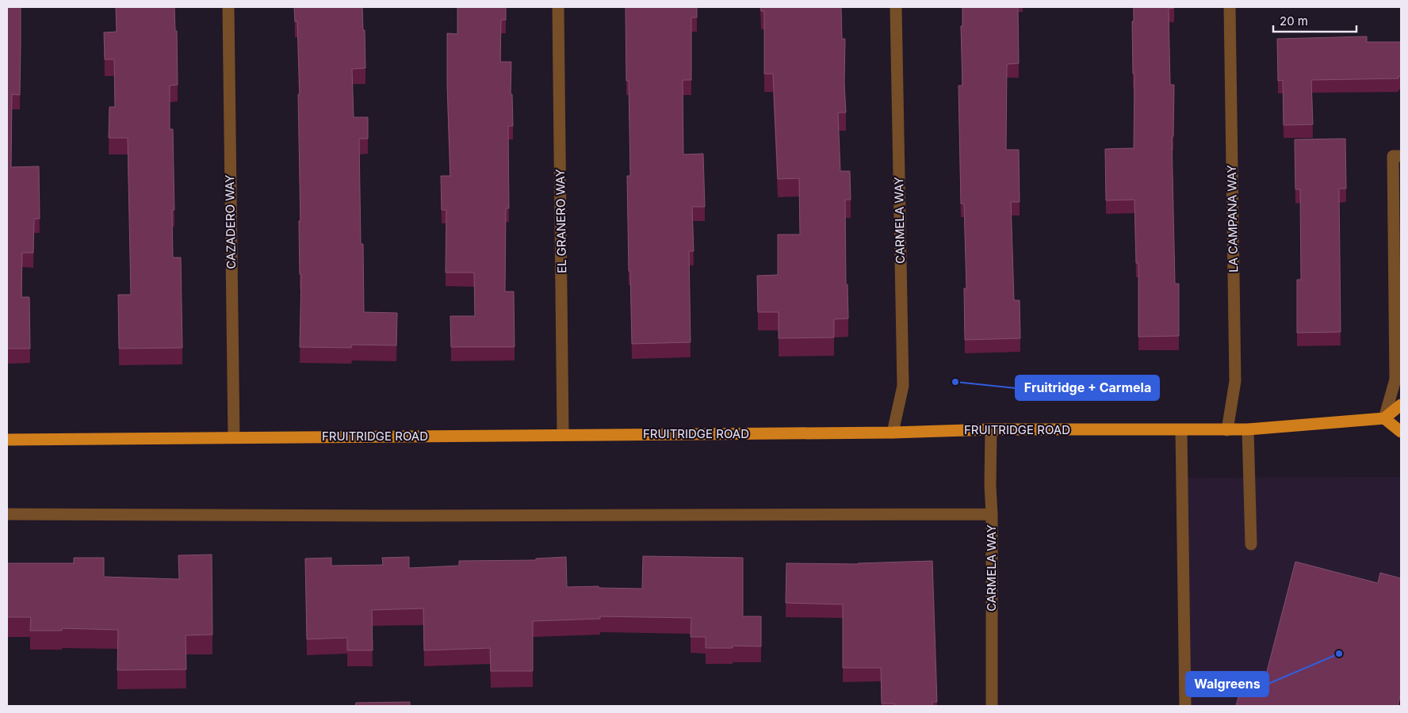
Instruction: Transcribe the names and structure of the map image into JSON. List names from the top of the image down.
{
  "streets": {
    "main road": ["FRUITRIDGE ROAD"],
    "street": [
      "LA CAMPANA WAY",
      "CARMELA WAY",
      "EL GRANERO WAY",
      "CAZADERO WAY"
    ]
  },
  "crossings": [
    ["LA CAMPANA WAY", "FRUITRIDGE ROAD"],
    ["CARMELA WAY", "FRUITRIDGE ROAD"],
    ["EL GRANERO WAY", "FRUITRIDGE ROAD"],
    ["CAZADERO WAY", "FRUITRIDGE ROAD"]
  ],
  "places": ["Fruitridge + Carmela", "Walgreens"],
  "scale_bar": "20 m"
}
